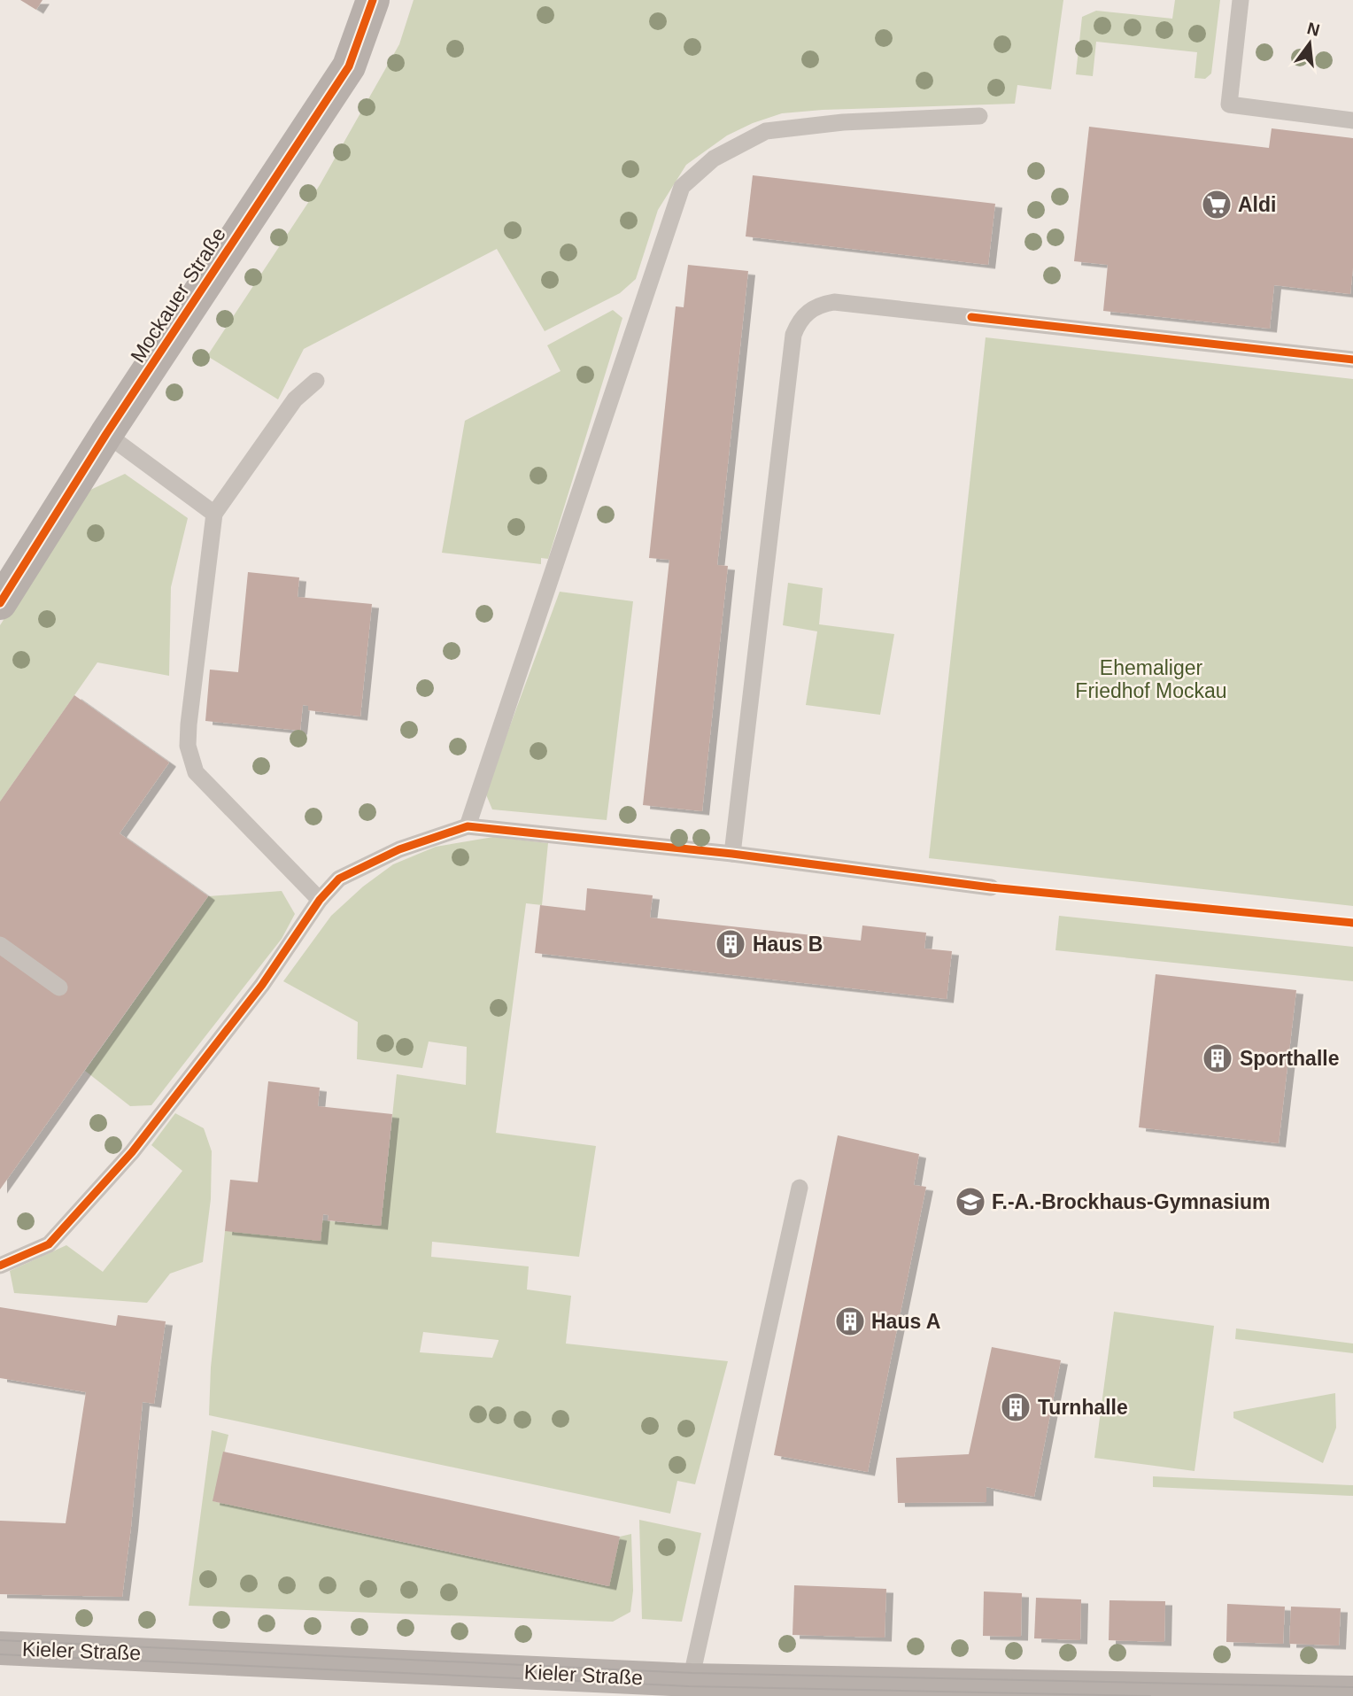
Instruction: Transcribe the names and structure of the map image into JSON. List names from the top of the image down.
{
  "streets": {
    "main road": ["Mockauer Straße", "Kieler Straße"]
  },
  "parks": ["Ehemaliger Friedhof Mockau"],
  "places": {
    "supermarket": ["Aldi"],
    "building": [
      "Haus B",
      "Sporthalle",
      "Haus A",
      "Turnhalle"
    ],
    "school or university": ["F.-A.-Brockhaus-Gymnasium"]
  },
  "north": "top"
}
